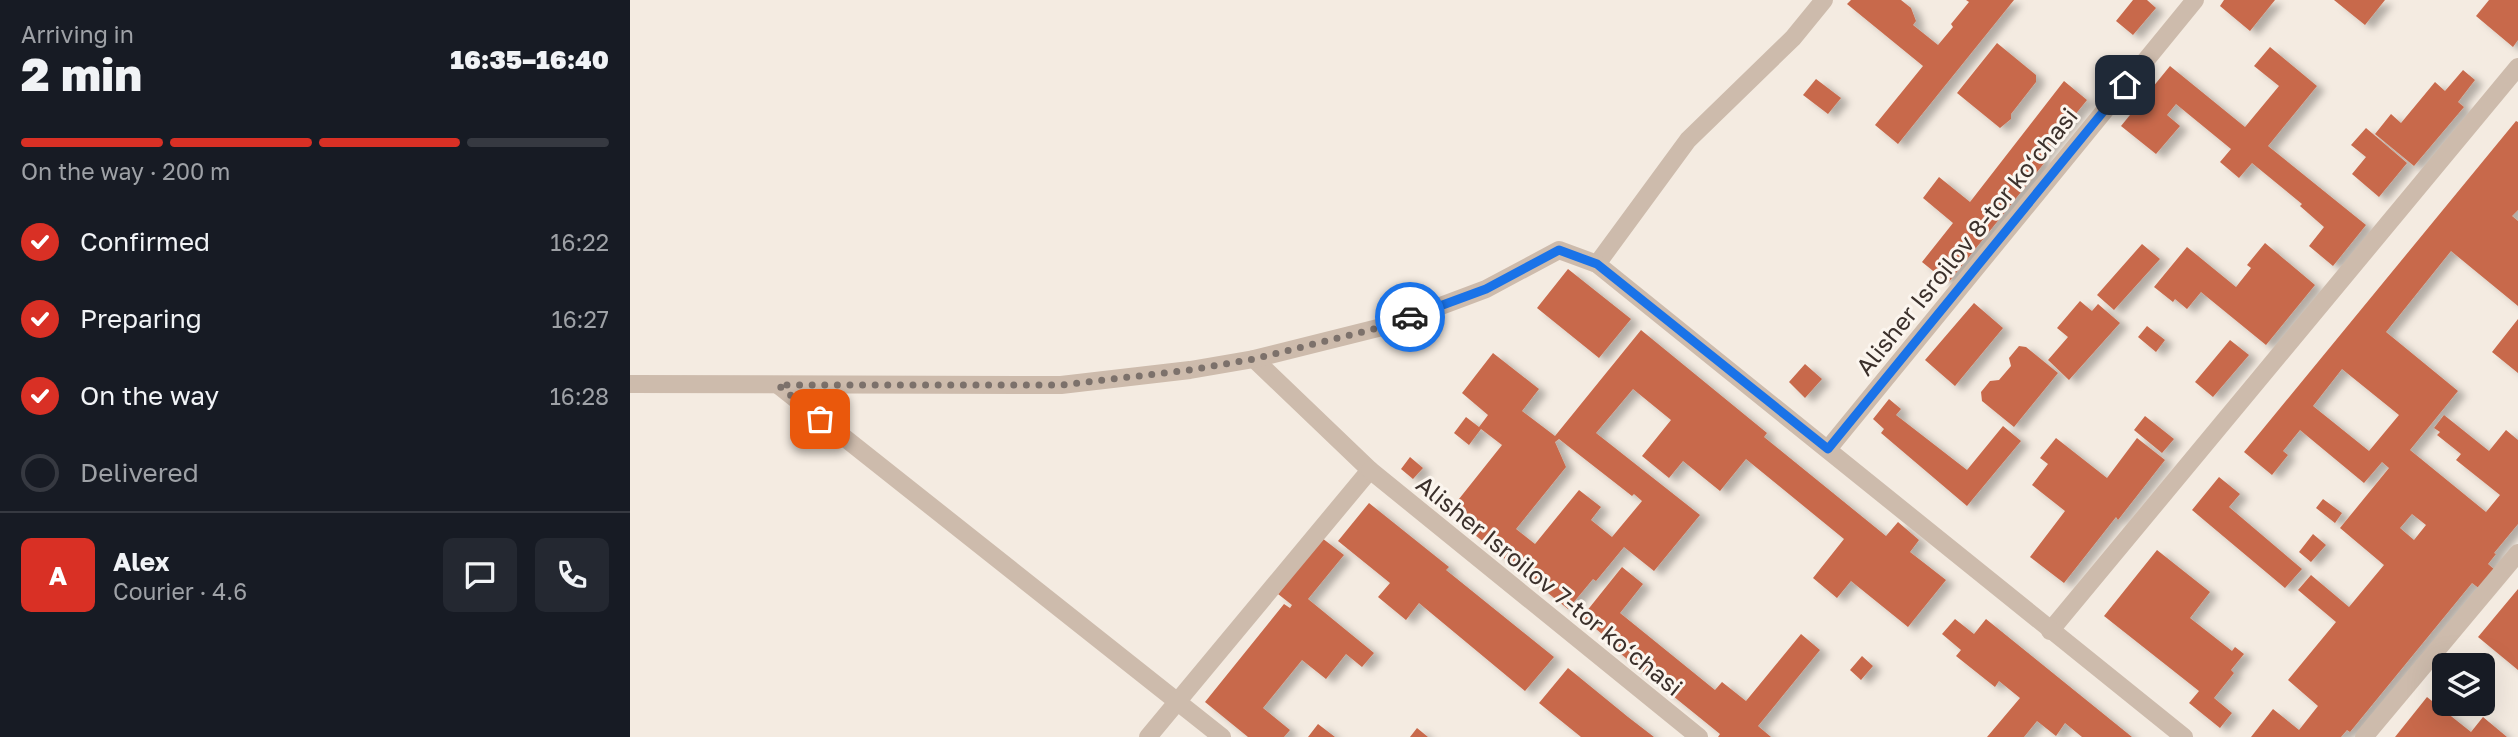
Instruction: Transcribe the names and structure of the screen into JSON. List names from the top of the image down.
{
  "streets": {
    "street": ["Alisher Isroilov 8-tor ko‘chasi", "Alisher Isroilov 7-tor ko‘chasi"]
  },
  "page": {
    "heading": ["2 min", "Arriving in", "16:35–16:40"],
    "panel": ["Alex", "Courier · 4.6"],
    "bar": "On the way · 200 m",
    "list": [
      ["Confirmed", "16:22"],
      ["Preparing", "16:27"],
      ["On the way", "16:28"],
      "Delivered"
    ],
    "round": "A"
  }
}
